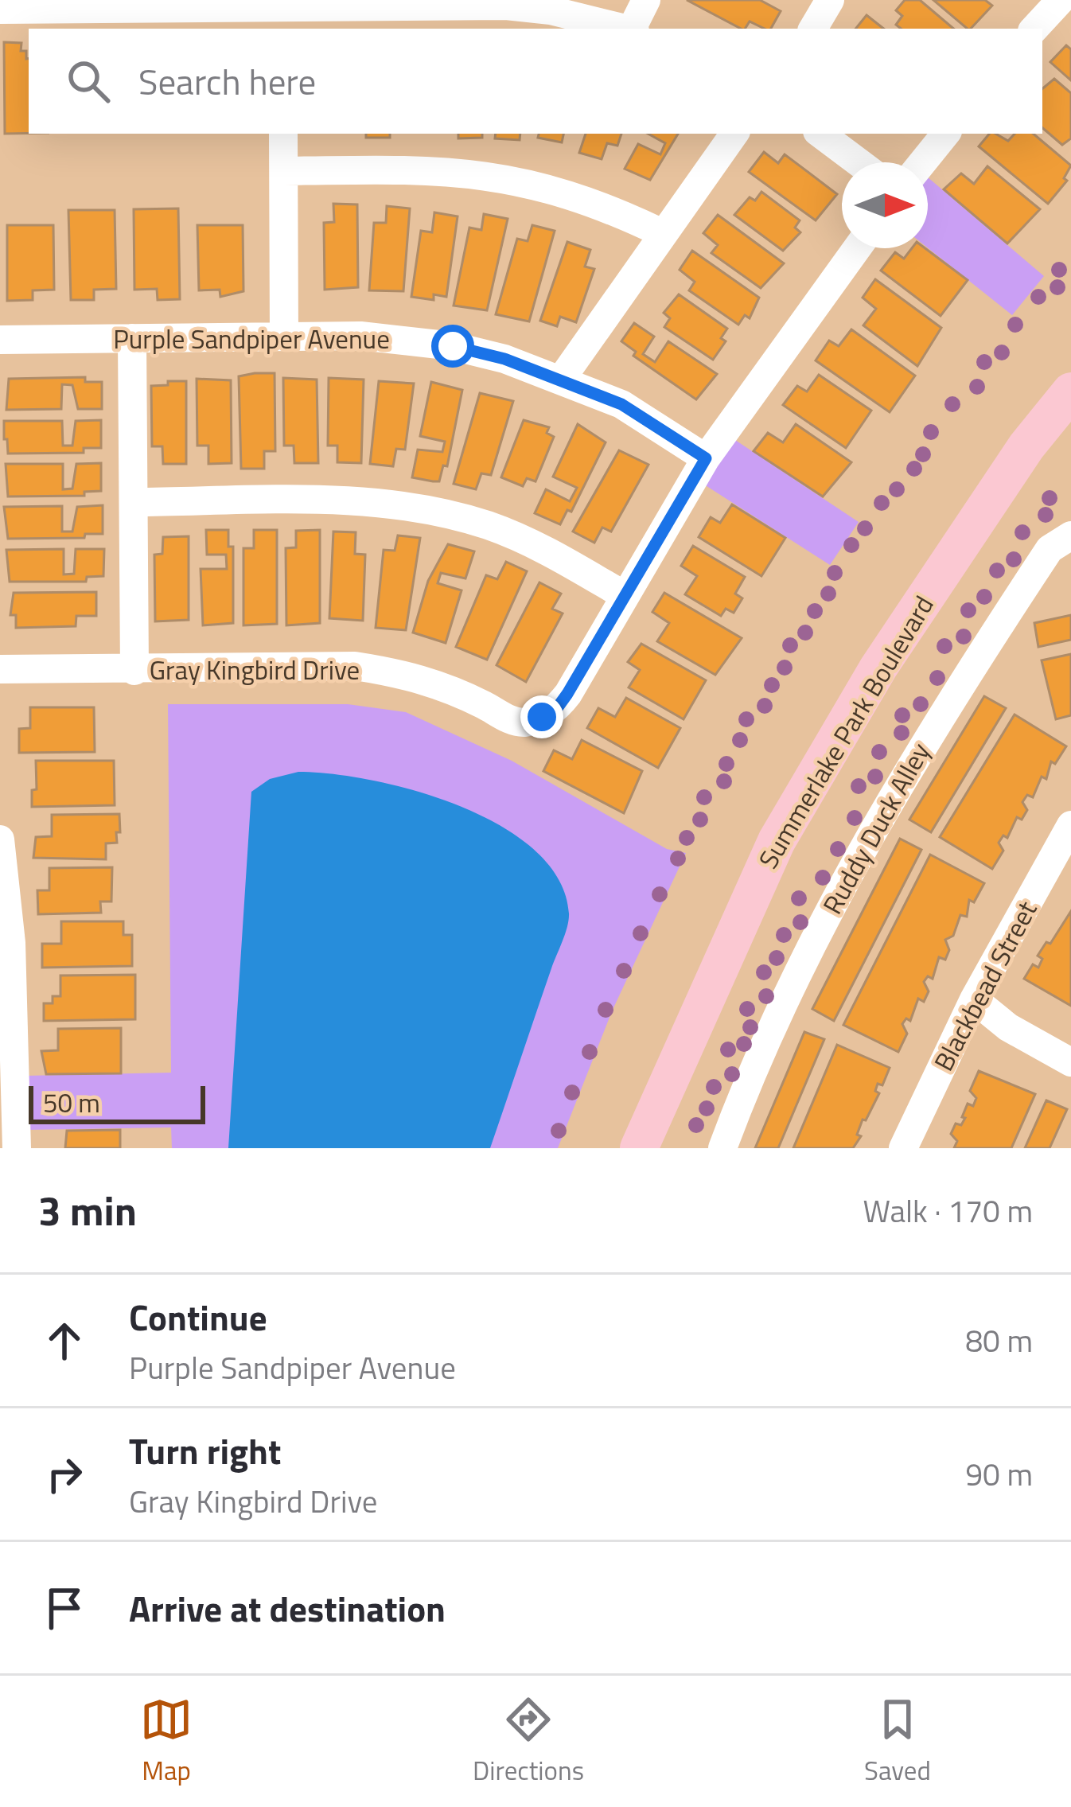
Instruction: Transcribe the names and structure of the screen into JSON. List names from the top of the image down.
{
  "streets": {
    "main road": ["Summerlake Park Boulevard"],
    "street": [
      "Purple Sandpiper Avenue",
      "Gray Kingbird Drive",
      "Ruddy Duck Alley",
      "Blackbead Street"
    ]
  },
  "crossings": [
    ["Purple Sandpiper Avenue", "Gray Kingbird Drive"]
  ],
  "scale_bar": "50 m",
  "north": "right",
  "page": {
    "search": "Search here",
    "scale": "50 m",
    "heading": ["3 min", "Walk · 170 m"],
    "list": [
      ["Continue", "Purple Sandpiper Avenue", "80 m"],
      ["Turn right", "Gray Kingbird Drive", "90 m"],
      "Arrive at destination"
    ],
    "nav": ["Map", "Directions", "Saved"]
  }
}
